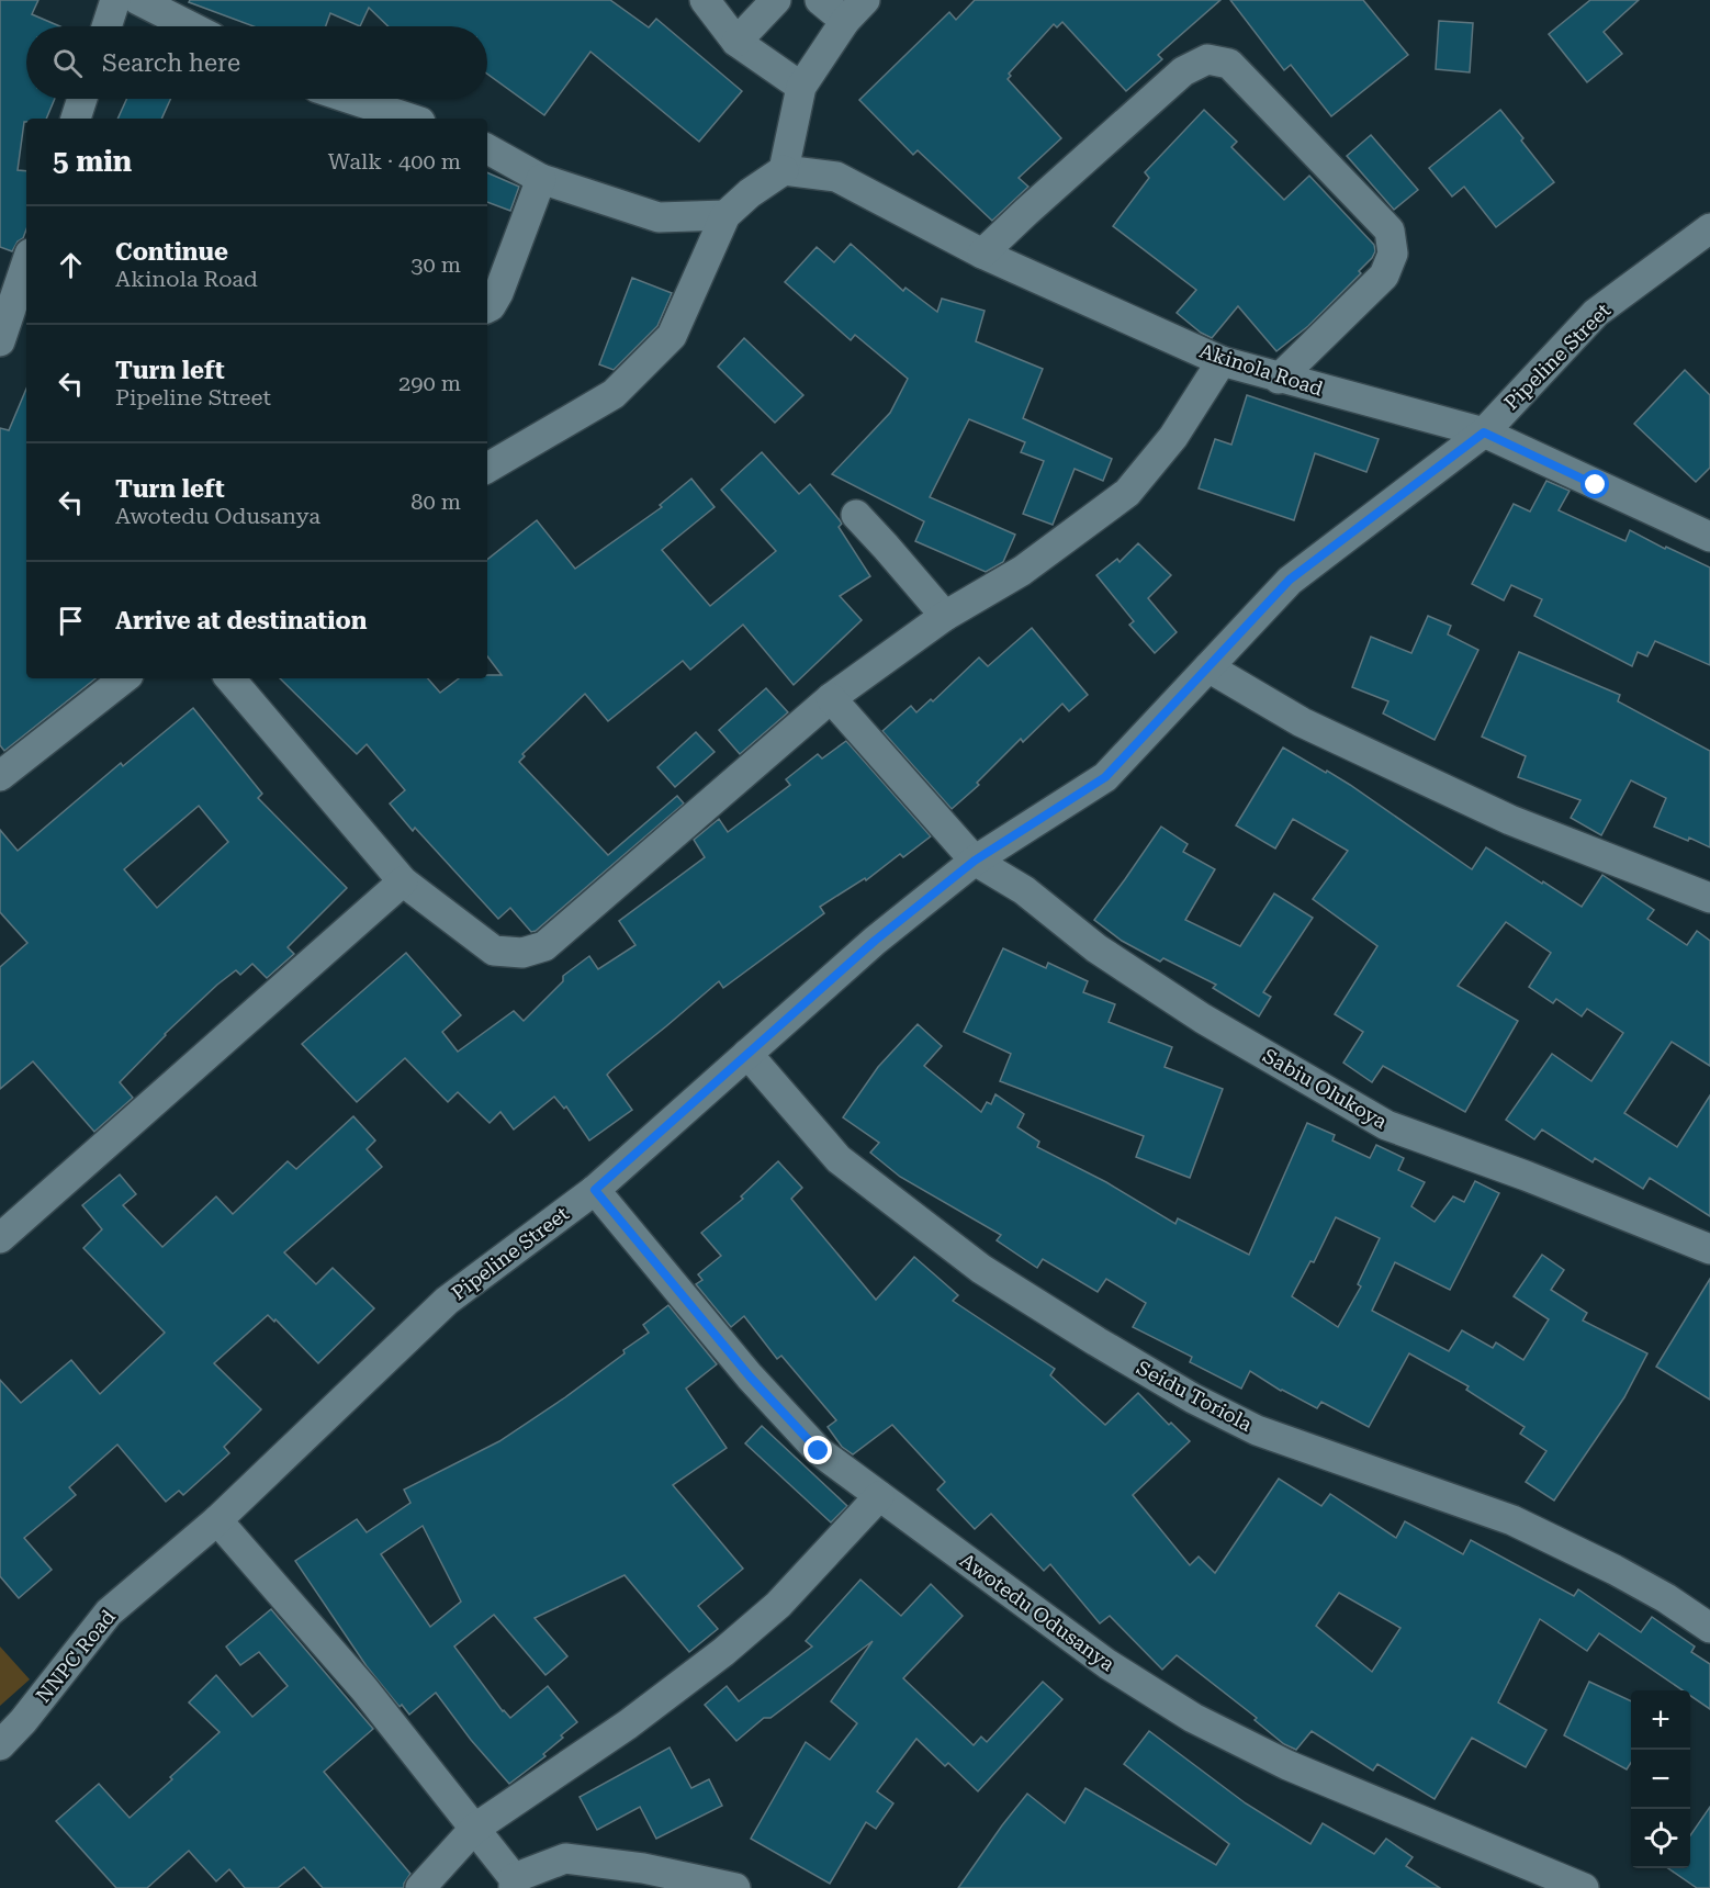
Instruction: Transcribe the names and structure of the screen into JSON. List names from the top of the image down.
{
  "streets": {
    "street": [
      "Pipeline Street",
      "Akinola Road",
      "Sabiu Olukoya",
      "Seidu Toriola",
      "Awotedu Odusanya",
      "NNPC Road"
    ]
  },
  "crossings": [
    ["Pipeline Street", "Akinola Road"],
    ["Pipeline Street", "Sabiu Olukoya"],
    ["Pipeline Street", "Seidu Toriola"],
    ["Pipeline Street", "Awotedu Odusanya"],
    ["Pipeline Street", "NNPC Road"]
  ],
  "page": {
    "search": "Search here",
    "heading": ["5 min", "Walk · 400 m"],
    "list": [
      ["Continue", "Akinola Road", "30 m"],
      ["Turn left", "Pipeline Street", "290 m"],
      ["Turn left", "Awotedu Odusanya", "80 m"],
      "Arrive at destination"
    ],
    "map_buttons": ["+", "−"]
  }
}
